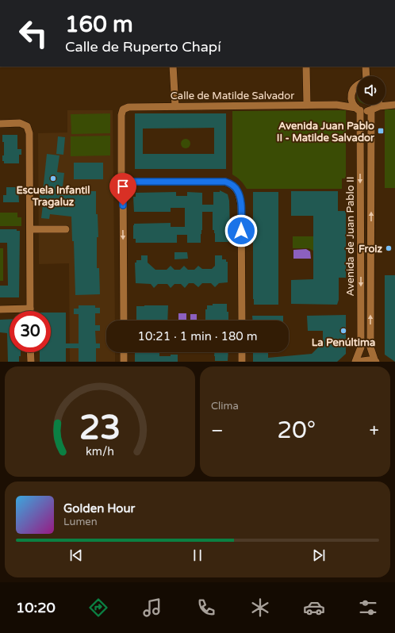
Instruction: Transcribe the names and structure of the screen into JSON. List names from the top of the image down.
{
  "streets": {
    "street": ["Calle de Matilde Salvador", "Avenida de Juan Pablo II"]
  },
  "crossings": [
    ["Calle de Matilde Salvador", "Avenida de Juan Pablo II"]
  ],
  "places": {
    "transit": ["Avenida Juan Pablo II - Matilde Salvador"],
    "other": ["Escuela Infantil Tragaluz", "Froiz", "La Penúltima"]
  },
  "page": {
    "turn": ["160 m", "Calle de Ruperto Chapí"],
    "limit": "30",
    "trip": "10:21 · 1 min · 180 m",
    "tile": "Clima",
    "heat": ["−", "20°", "+"],
    "song": ["Golden Hour", "Lumen"],
    "tabs": "10:20",
    "gauge": ["23", "km/h"]
  }
}
